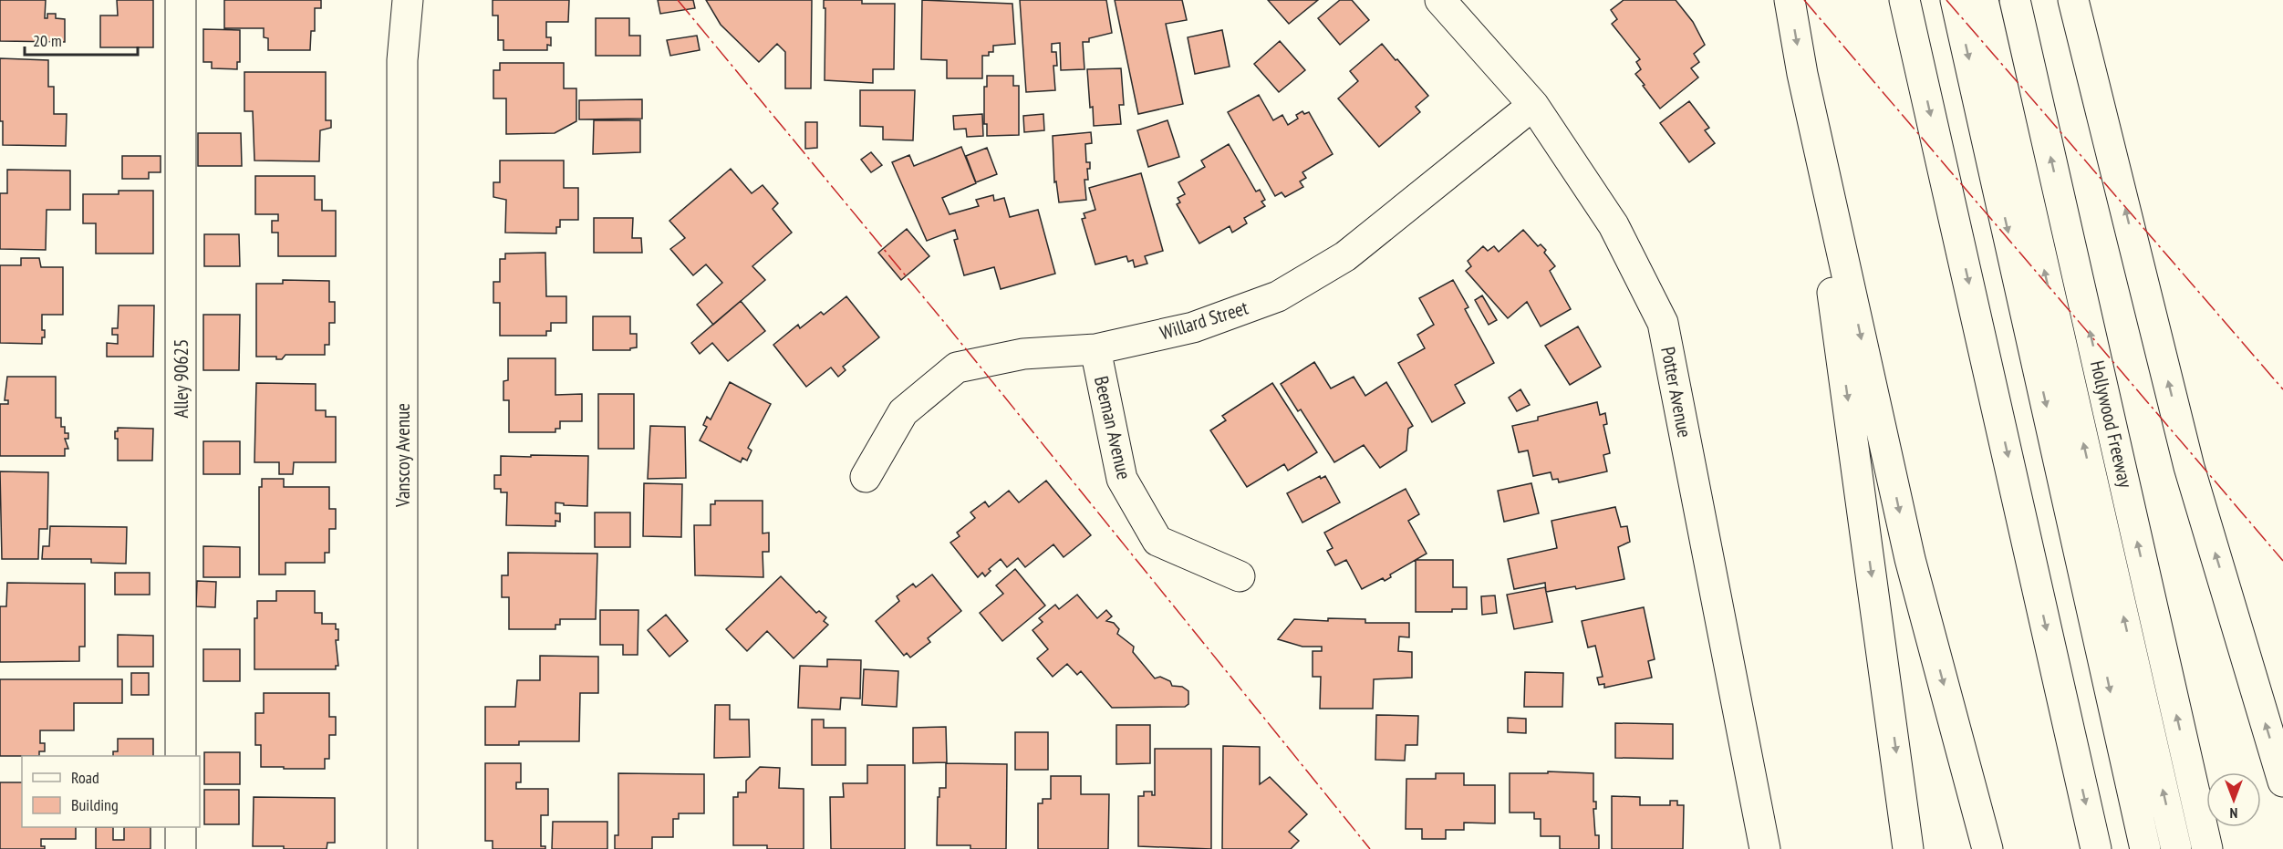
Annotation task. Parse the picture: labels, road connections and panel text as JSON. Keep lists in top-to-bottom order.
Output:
{
  "streets": {
    "main road": [
      "Willard Street",
      "Alley 90625",
      "Potter Avenue",
      "Hollywood Freeway",
      "Beeman Avenue",
      "Vanscoy Avenue"
    ]
  },
  "crossings": [
    ["Willard Street", "Potter Avenue"],
    ["Willard Street", "Beeman Avenue"]
  ],
  "legend": ["Road", "Building"],
  "scale_bar": "20 m",
  "north": "bottom"
}
